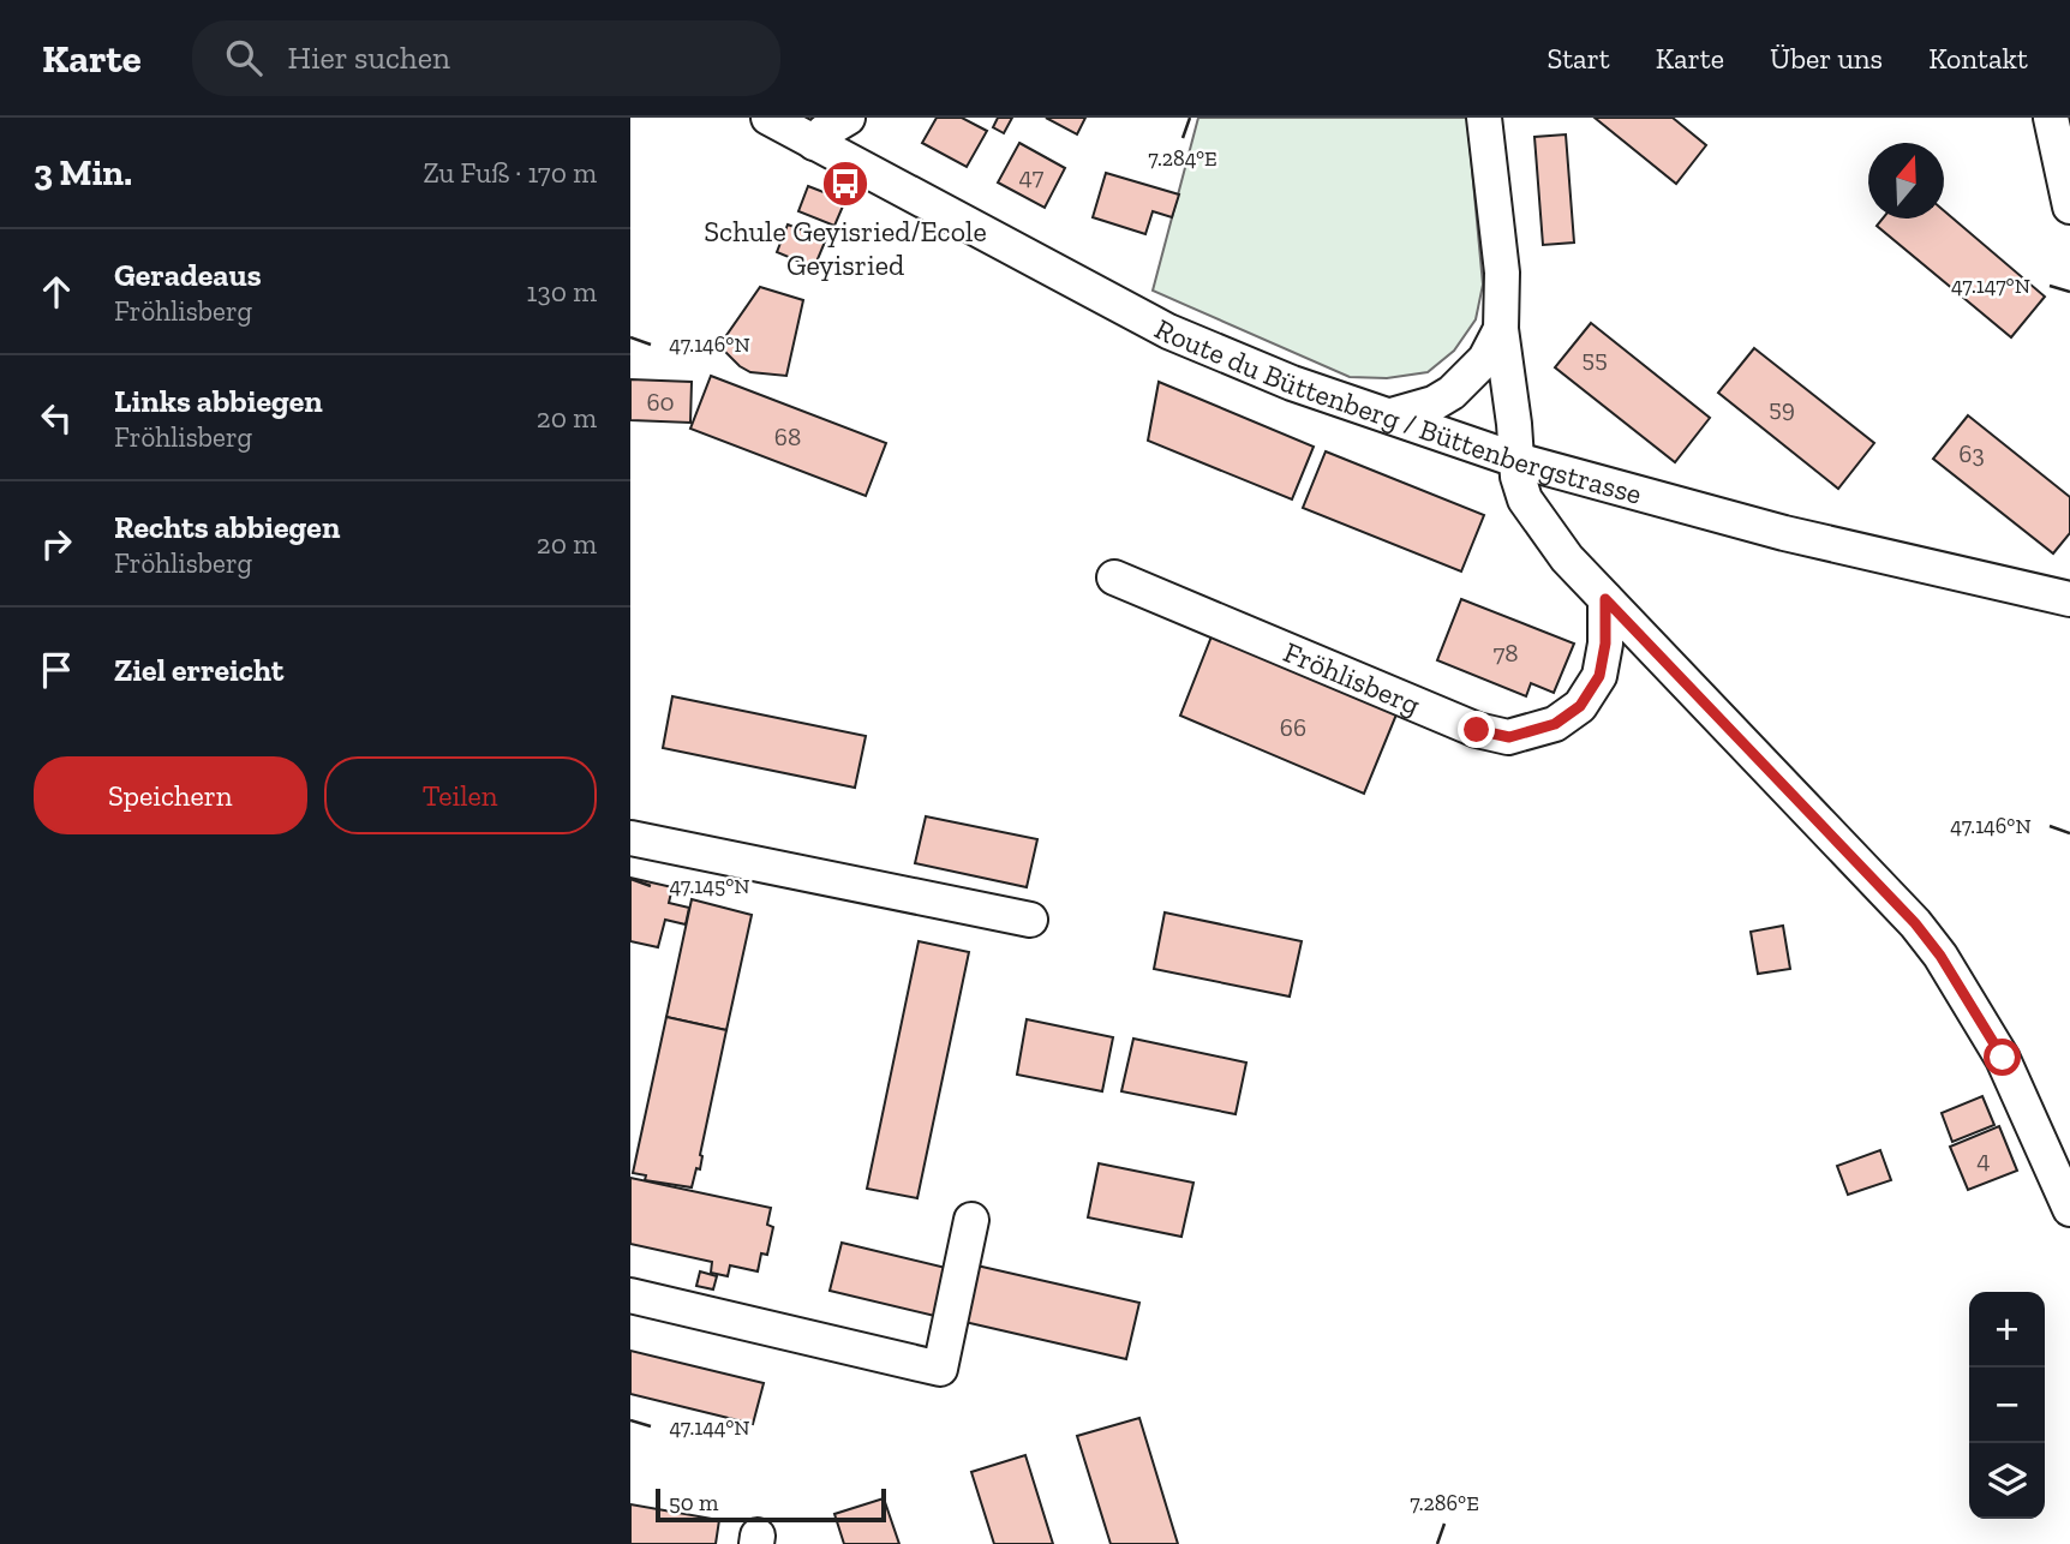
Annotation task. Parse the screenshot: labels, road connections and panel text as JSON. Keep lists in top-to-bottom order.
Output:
{
  "streets": {
    "street": ["Route du Büttenberg / Büttenbergstrasse", "Fröhlisberg"]
  },
  "places": {
    "bus stop": ["Schule Geyisried/Ecole Geyisried"]
  },
  "house_numbers": [
    "47",
    "55",
    "60",
    "59",
    "68",
    "63",
    "78",
    "66",
    "4"
  ],
  "scale_bar": "50 m",
  "north": "top",
  "page": {
    "header": "Karte",
    "search": "Hier suchen",
    "nav": [
      "Start",
      "Karte",
      "Über uns",
      "Kontakt"
    ],
    "heading": ["3 Min.", "Zu Fuß · 170 m"],
    "list": [
      ["Geradeaus", "Fröhlisberg", "130 m"],
      ["Links abbiegen", "Fröhlisberg", "20 m"],
      ["Rechts abbiegen", "Fröhlisberg", "20 m"],
      "Ziel erreicht"
    ],
    "buttons": ["Speichern", "Teilen"],
    "map_buttons": ["+", "−"],
    "scale": "50 m"
  },
  "coordinates": [
    "7.284°E",
    "47.147°N",
    "47.146°N",
    "47.145°N",
    "47.144°N",
    "7.286°E"
  ]
}
